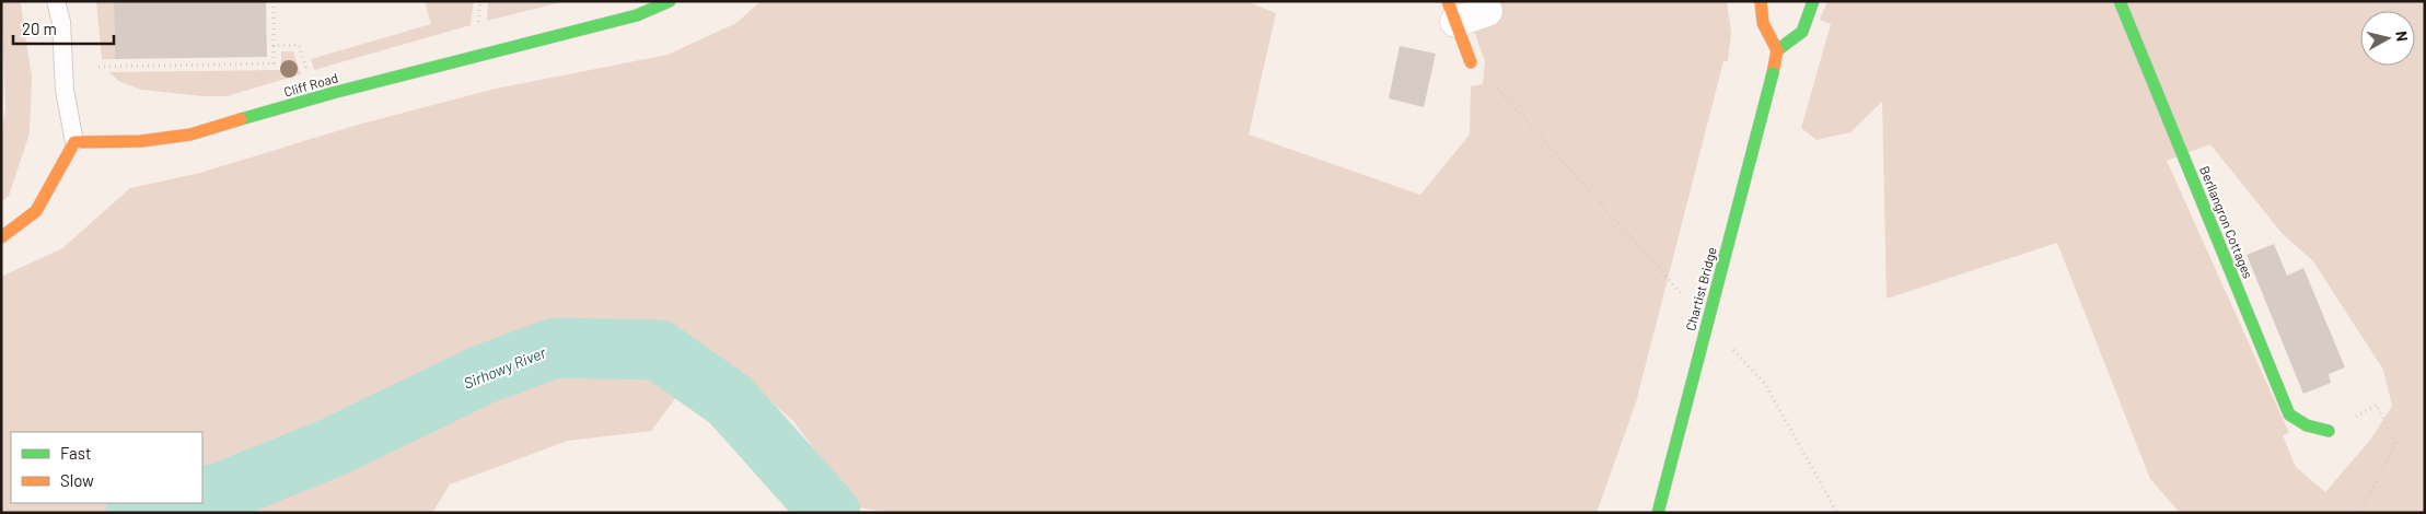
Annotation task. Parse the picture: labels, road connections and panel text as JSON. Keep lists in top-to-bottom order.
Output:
{
  "streets": {
    "street": ["Cliff Road", "Berllangron Cottages", "Chartist Bridge"]
  },
  "water": ["Sirhowy River"],
  "legend": ["Fast", "Slow"],
  "scale_bar": "20 m",
  "north": "right"
}
